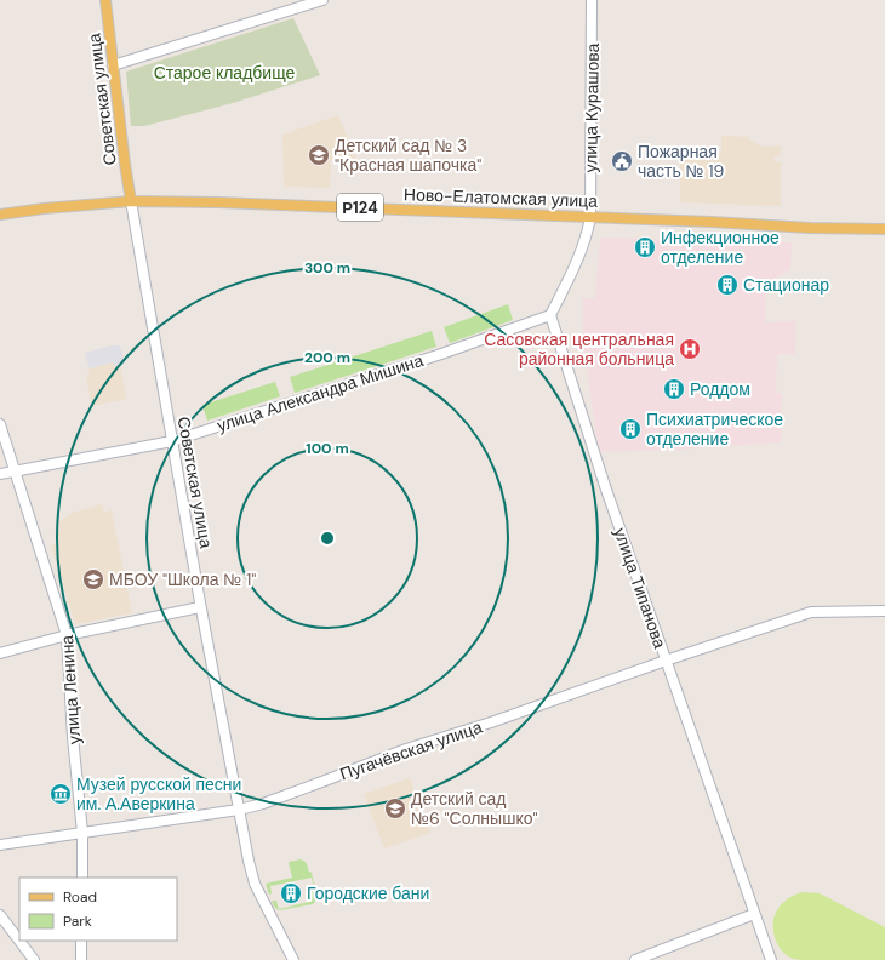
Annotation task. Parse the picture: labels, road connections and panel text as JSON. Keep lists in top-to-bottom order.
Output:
{
  "streets": {
    "main road": ["Советская улица", "Ново-Елатомская улица", "Р124"],
    "street": [
      "улица Курашова",
      "улица Александра Мишина",
      "улица Типанова",
      "улица Ленина",
      "Пугачёвская улица"
    ]
  },
  "crossings": [
    ["Советская улица", "Ново-Елатомская улица"],
    ["Советская улица", "улица Александра Мишина"],
    ["Советская улица", "Пугачёвская улица"],
    ["улица Курашова", "Ново-Елатомская улица"],
    ["улица Александра Мишина", "улица Типанова"],
    ["улица Александра Мишина", "улица Ленина"],
    ["улица Типанова", "Пугачёвская улица"],
    ["улица Ленина", "Пугачёвская улица"]
  ],
  "parks": ["Старое кладбище"],
  "places": {
    "school or university": ["Детский сад № 3 \"Красная шапочка\"", "МБОУ \"Школа № 1\"", "Детский сад №6 \"Солнышко\""],
    "public building": ["Пожарная часть № 19"],
    "building": [
      "Инфекционное отделение",
      "Стационар",
      "Роддом",
      "Психиатрическое отделение",
      "Городские бани"
    ],
    "hospital": ["Сасовская центральная районная больница"],
    "museum": ["Музей русской песни им. А.Аверкина"]
  },
  "legend": ["Road", "Park"],
  "rings": ["300 m", "200 m", "100 m"]
}
